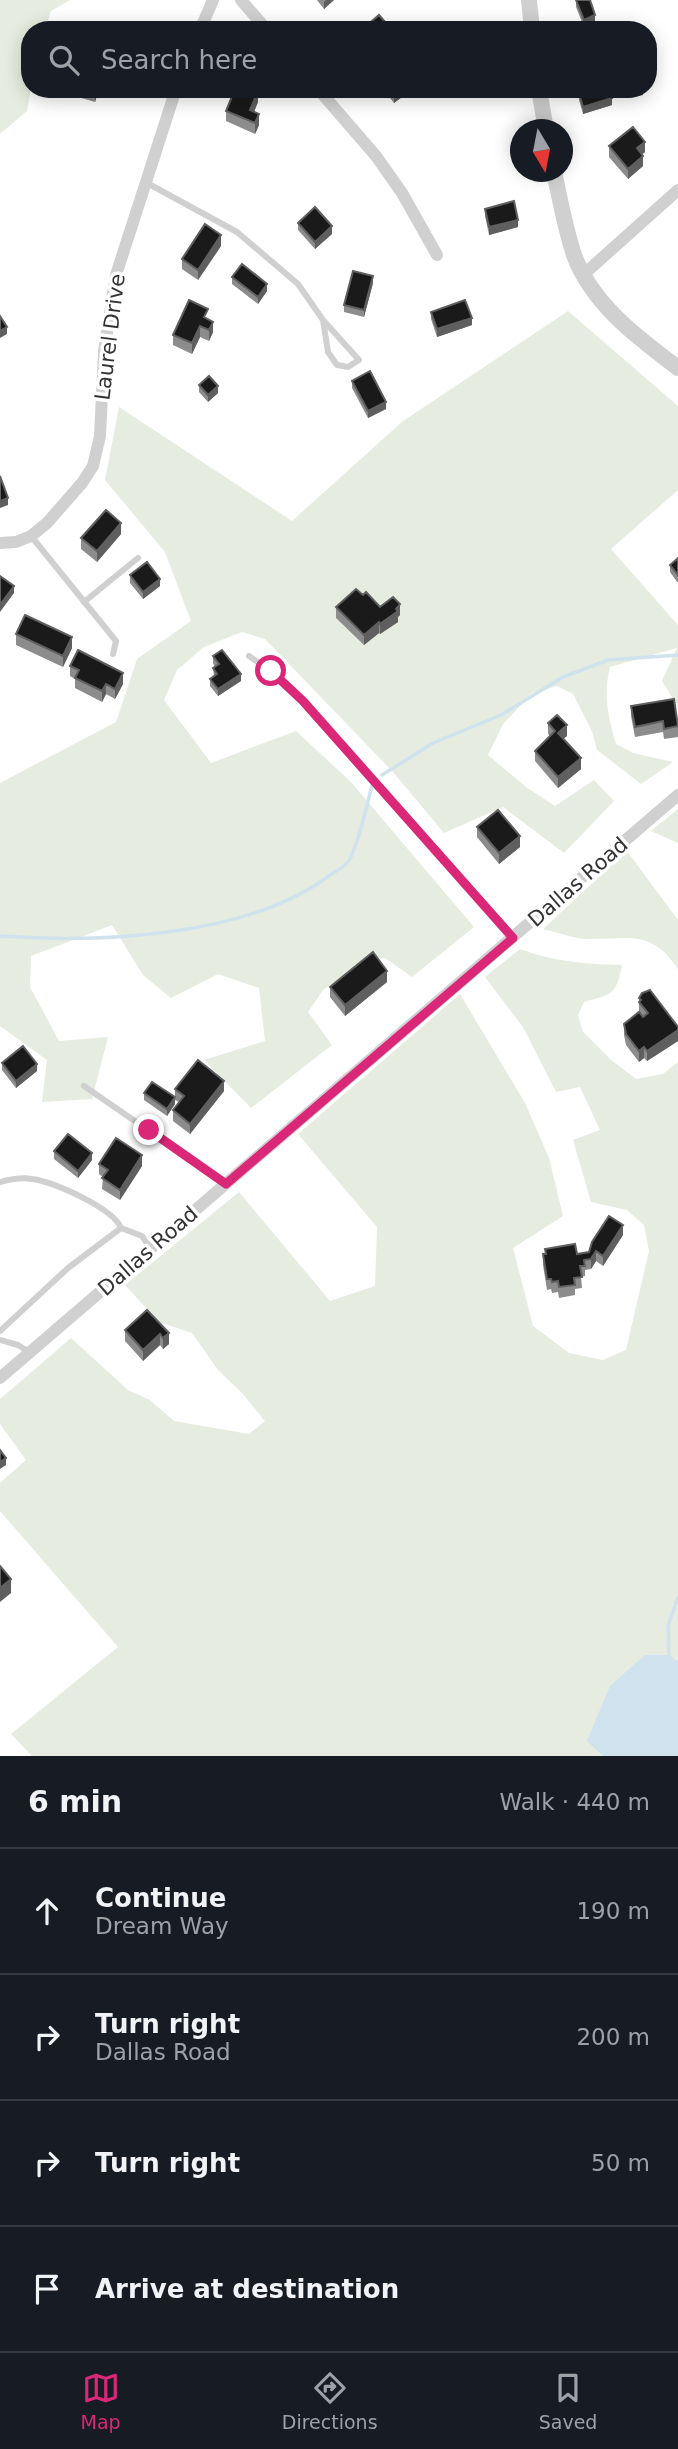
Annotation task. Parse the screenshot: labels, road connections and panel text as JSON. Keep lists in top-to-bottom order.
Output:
{
  "streets": {
    "street": ["Laurel Drive", "Dallas Road"]
  },
  "north": "bottom",
  "page": {
    "search": "Search here",
    "heading": ["6 min", "Walk · 440 m"],
    "list": [
      ["Continue", "Dream Way", "190 m"],
      ["Turn right", "Dallas Road", "200 m"],
      ["Turn right", "50 m"],
      "Arrive at destination"
    ],
    "nav": ["Map", "Directions", "Saved"]
  }
}
